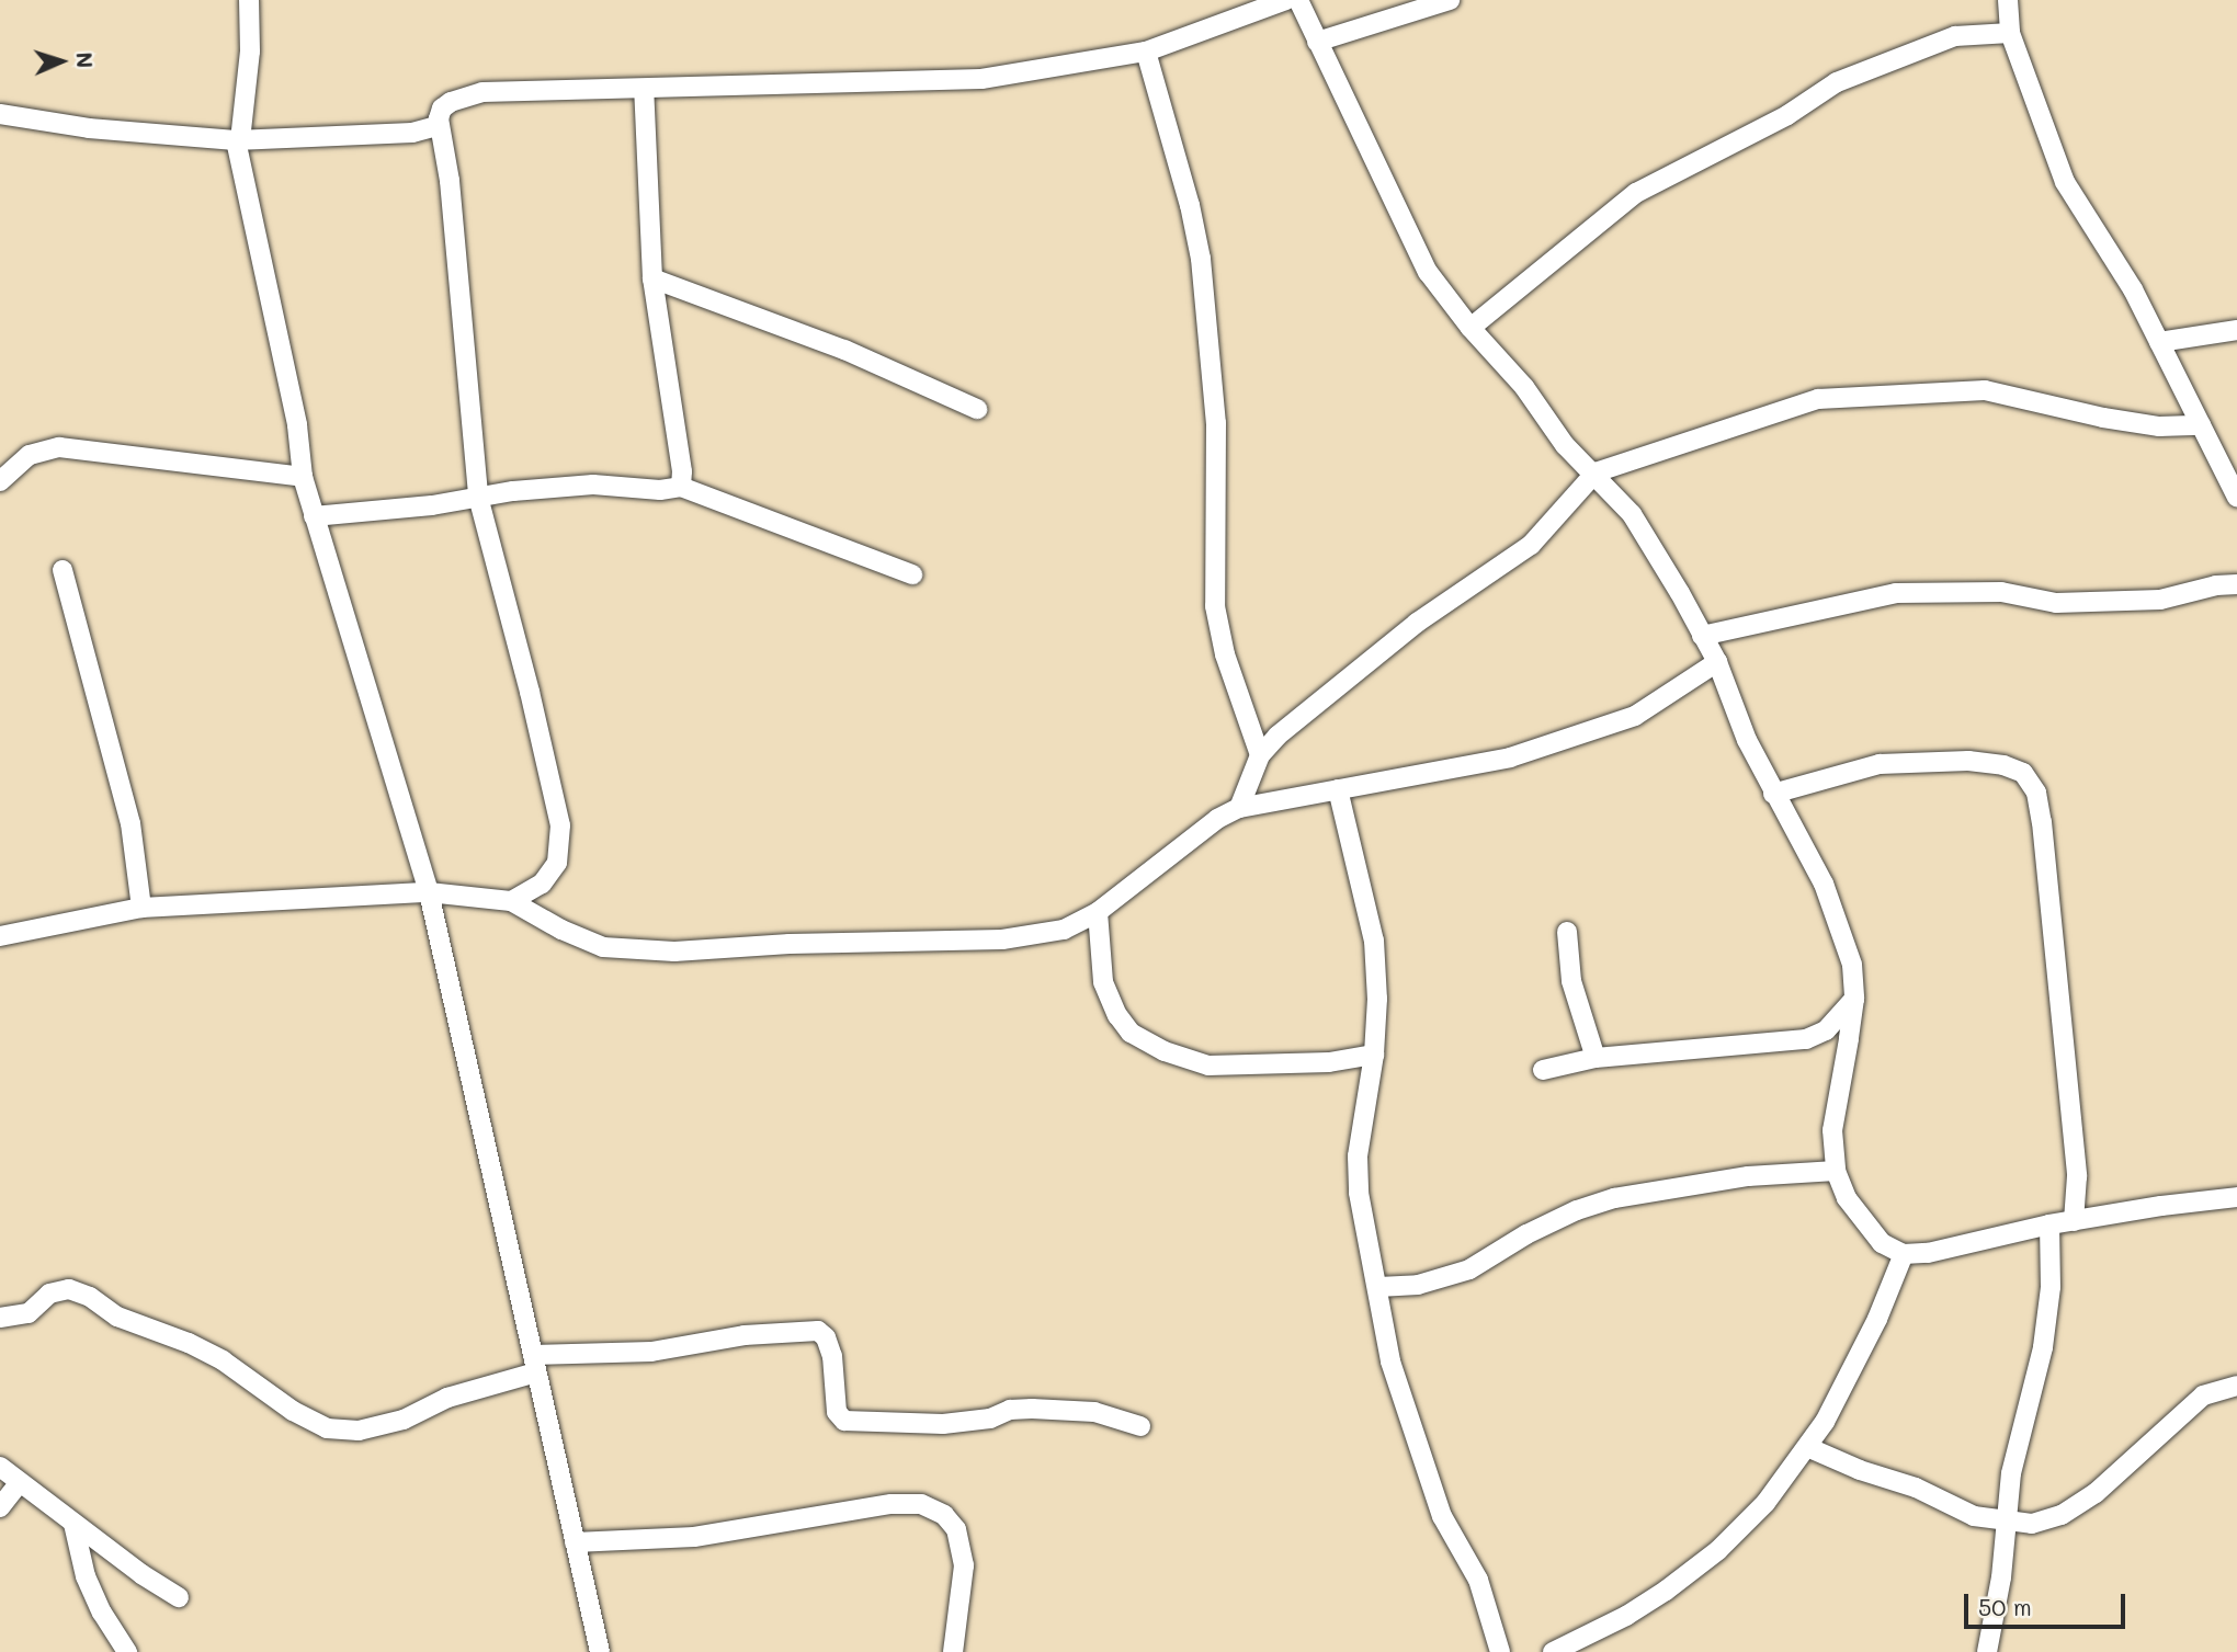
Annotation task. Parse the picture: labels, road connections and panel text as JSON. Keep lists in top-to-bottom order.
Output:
{
  "scale_bar": "50 m",
  "north": "right"
}
